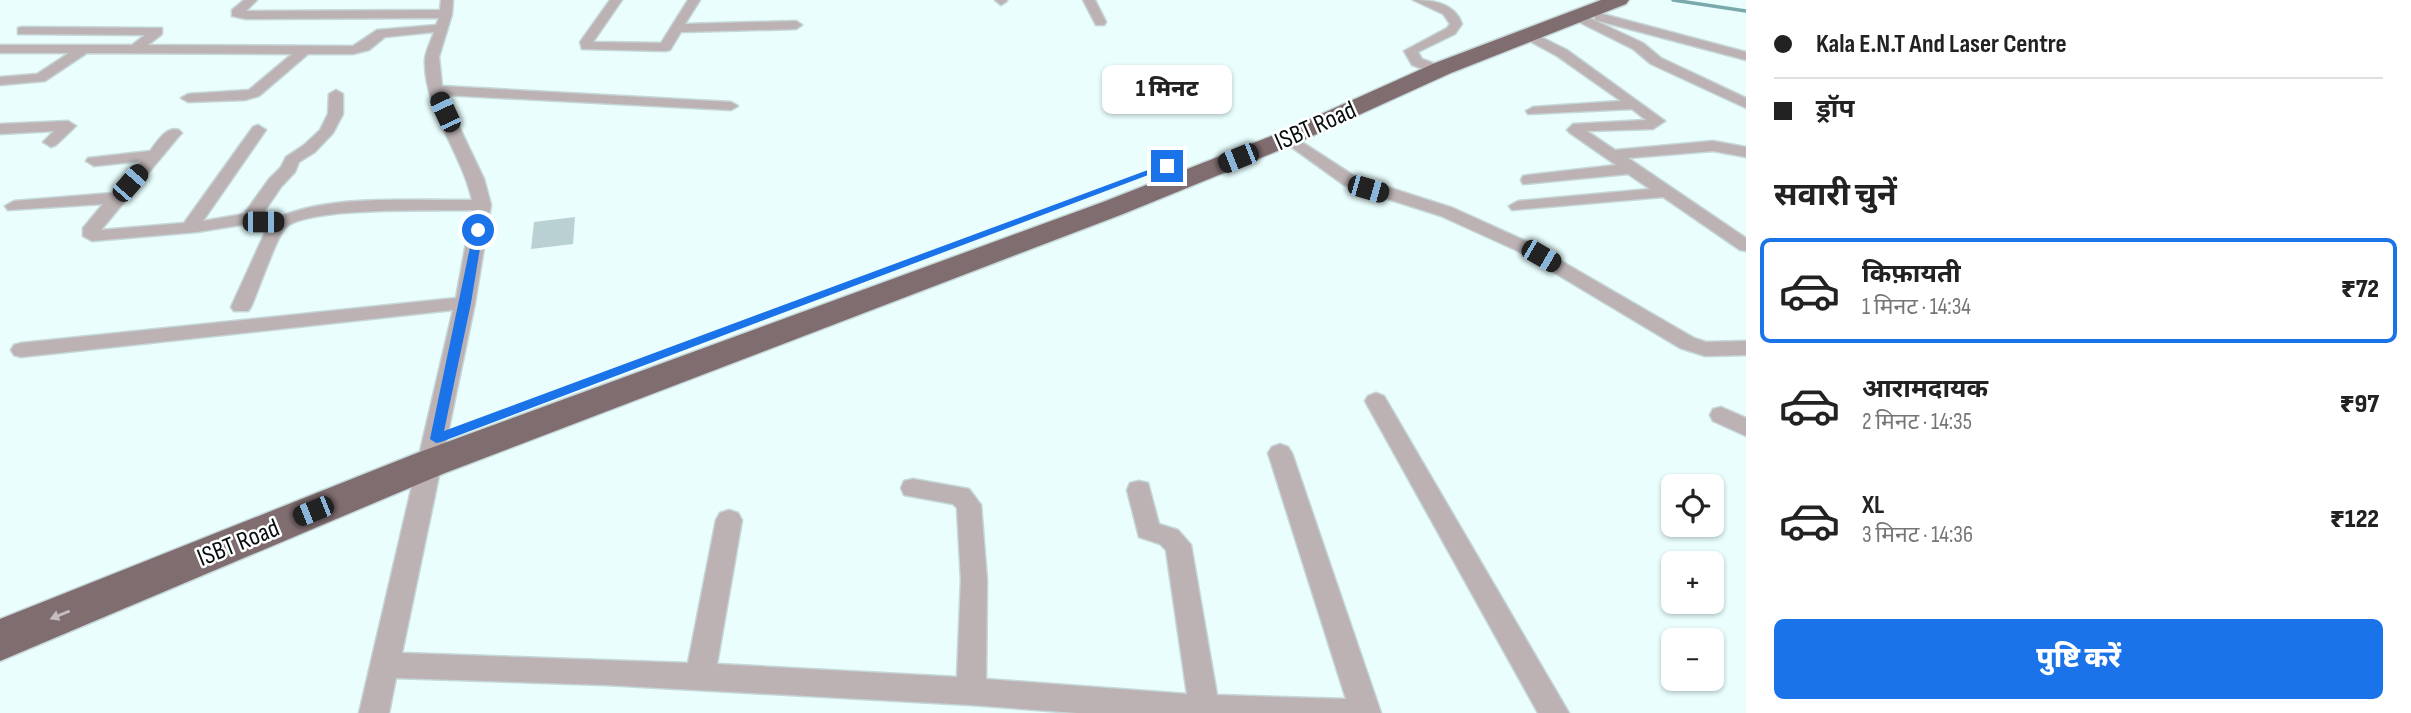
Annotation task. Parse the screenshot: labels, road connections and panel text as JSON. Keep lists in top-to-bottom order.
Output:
{
  "streets": {
    "highway": ["ISBT Road"]
  },
  "page": {
    "banner": ["Kala E.N.T And Laser Centre", "ड्रॉप"],
    "bubble": "1 मिनट",
    "heading": "सवारी चुनें",
    "list": [
      {
        "name": "किफ़ायती",
        "note": "1 मिनट · 14:34",
        "value": "₹72"
      },
      {
        "name": "आरामदायक",
        "note": "2 मिनट · 14:35",
        "value": "₹97"
      },
      {
        "name": "XL",
        "note": "3 मिनट · 14:36",
        "value": "₹122"
      }
    ],
    "map_buttons": ["+", "−"],
    "buttons": "पुष्टि करें"
  }
}
